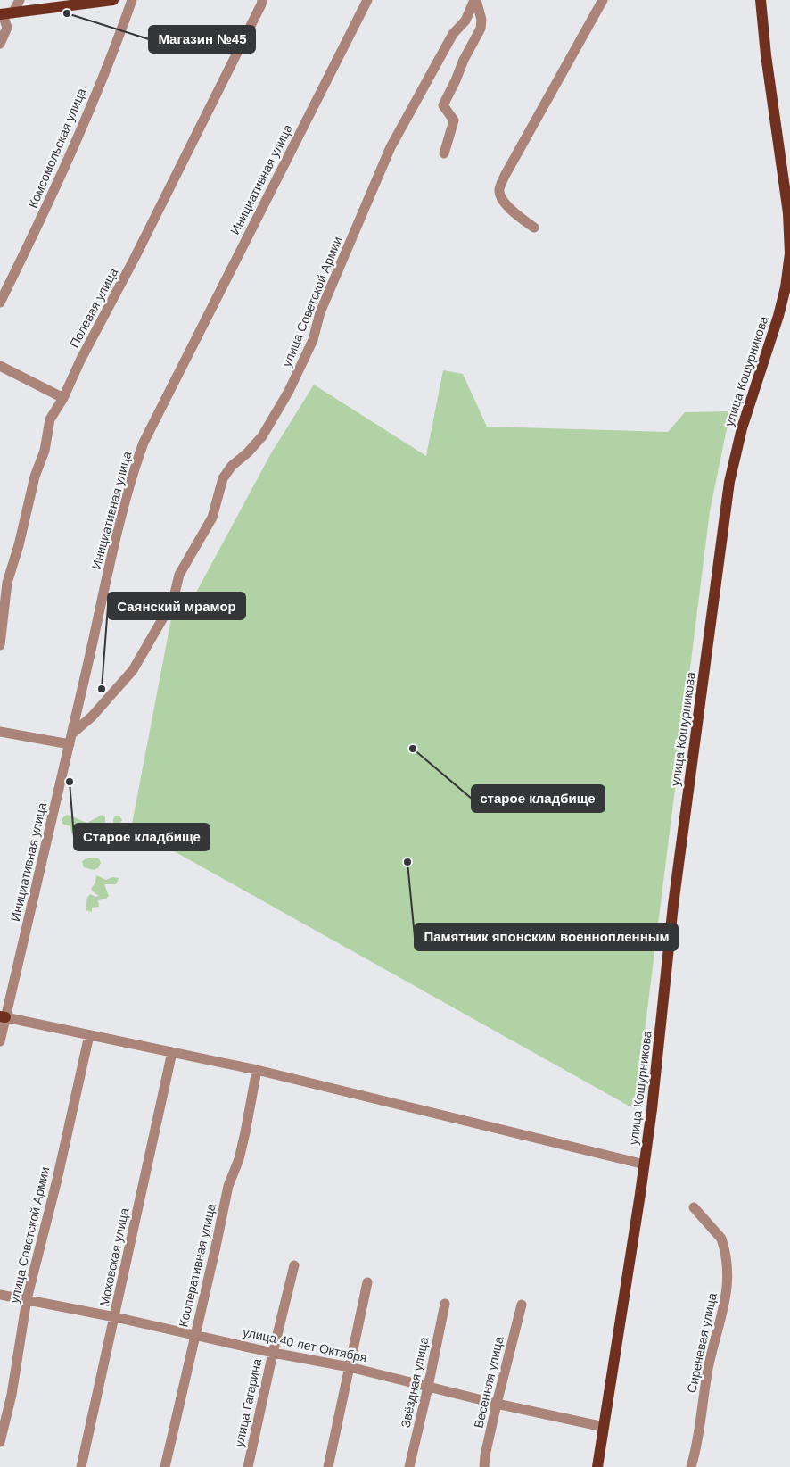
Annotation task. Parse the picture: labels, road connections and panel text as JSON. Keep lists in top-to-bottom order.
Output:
{
  "streets": {
    "main road": ["улица Кошурникова"],
    "street": [
      "Комсомольская улица",
      "Инициативная улица",
      "улица Советской Армии",
      "Полевая улица",
      "Моховская улица",
      "Кооперативная улица",
      "Сиреневая улица",
      "улица 40 лет Октября",
      "Звёздная улица",
      "Весенняя улица",
      "улица Гагарина"
    ]
  },
  "crossings": [
    ["Инициативная улица", "улица Советской Армии"],
    ["улица Советской Армии", "улица 40 лет Октября"],
    ["улица Кошурникова", "улица 40 лет Октября"],
    ["Моховская улица", "улица 40 лет Октября"],
    ["Кооперативная улица", "улица 40 лет Октября"],
    ["улица 40 лет Октября", "Звёздная улица"],
    ["улица 40 лет Октября", "Весенняя улица"],
    ["улица 40 лет Октября", "улица Гагарина"]
  ],
  "places": [
    "Магазин №45",
    "Саянский мрамор",
    "старое кладбище",
    "Старое кладбище",
    "Памятник японским военнопленным"
  ]
}
